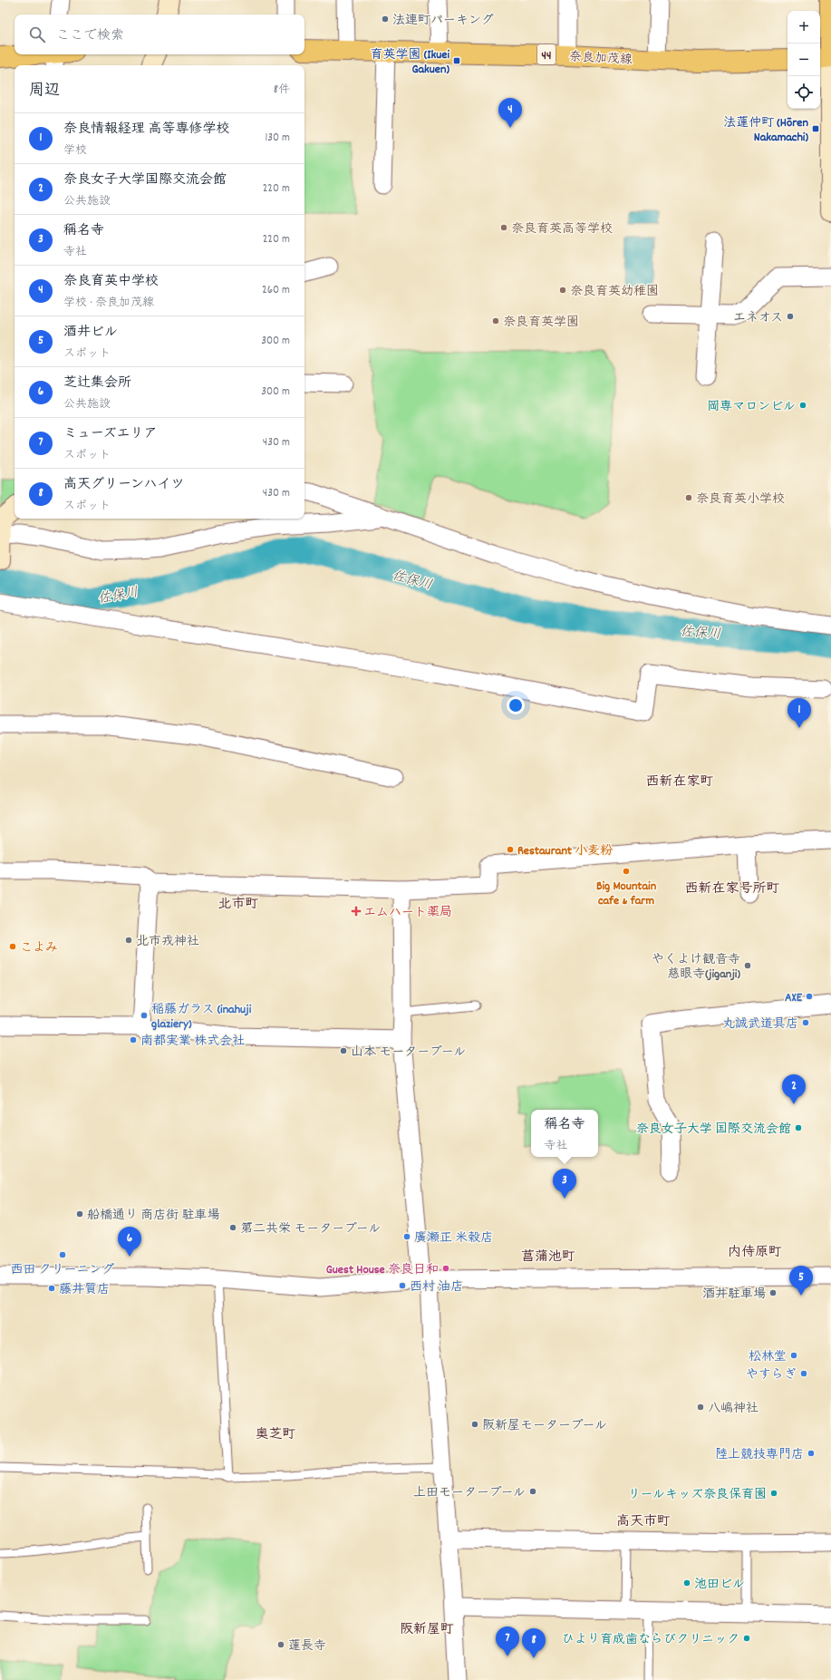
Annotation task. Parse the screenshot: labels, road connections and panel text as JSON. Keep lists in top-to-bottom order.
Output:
{
  "streets": {
    "main road": ["44", "奈良加茂線"]
  },
  "districts": [
    "西新在家町",
    "西新在家号所町",
    "北市町",
    "内侍原町",
    "菖蒲池町",
    "奥芝町",
    "高天市町",
    "阪新屋町"
  ],
  "water": ["佐保川"],
  "places": {
    "other": [
      "法連町パーキング",
      "奈良育英高等学校",
      "奈良育英幼稚園",
      "エネオス",
      "奈良育英学園",
      "岡専マロンビル",
      "奈良育英小学校",
      "Restaurant 小麦粉",
      "Big Mountain cafe & farm",
      "北市戎神社",
      "こよみ",
      "やくよけ観音寺 慈眼寺(jiganji)",
      "AXE",
      "稲藤ガラス (inahuji glaziery)",
      "丸誠武道具店",
      "南都実業 株式会社",
      "山本 モータープール",
      "奈良女子大学 国際交流会館",
      "船橋通り 商店街 駐車場",
      "第二共栄 モータープール",
      "廣瀬正 米穀店",
      "西田 クリーニング",
      "Guest House 奈良日和",
      "西村 油店",
      "藤井質店",
      "酒井駐車場",
      "松林堂",
      "やすらぎ",
      "八嶋神社",
      "阪新屋モータープール",
      "陸上競技専門店",
      "上田モータープール",
      "リールキッズ奈良保育園",
      "池田ビル",
      "ひより育成歯ならびクリニック",
      "蓮長寺"
    ],
    "transit": ["育英学園 (Ikuei Gakuen)", "法蓮仲町 (Hōren Nakamachi)"],
    "health": ["エムハート薬局"]
  },
  "page": {
    "map_buttons": ["+", "−"],
    "search": "ここで検索",
    "heading": ["周辺", "8件"],
    "pins": [
      "4",
      "1",
      "2",
      "3",
      "6",
      "5",
      "7",
      "8"
    ],
    "list": [
      {
        "mark": "1",
        "name": "奈良情報経理 高等専修学校",
        "note": "学校",
        "value": "130 m"
      },
      {
        "mark": "2",
        "name": "奈良女子大学国際交流会館",
        "note": "公共施設",
        "value": "220 m"
      },
      {
        "mark": "3",
        "name": "稱名寺",
        "note": "寺社",
        "value": "220 m"
      },
      {
        "mark": "4",
        "name": "奈良育英中学校",
        "note": "学校 · 奈良加茂線",
        "value": "260 m"
      },
      {
        "mark": "5",
        "name": "酒井ビル",
        "note": "スポット",
        "value": "300 m"
      },
      {
        "mark": "6",
        "name": "芝辻集会所",
        "note": "公共施設",
        "value": "300 m"
      },
      {
        "mark": "7",
        "name": "ミューズエリア",
        "note": "スポット",
        "value": "430 m"
      },
      {
        "mark": "8",
        "name": "高天グリーンハイツ",
        "note": "スポット",
        "value": "430 m"
      }
    ],
    "popup": ["稱名寺", "寺社"]
  }
}
